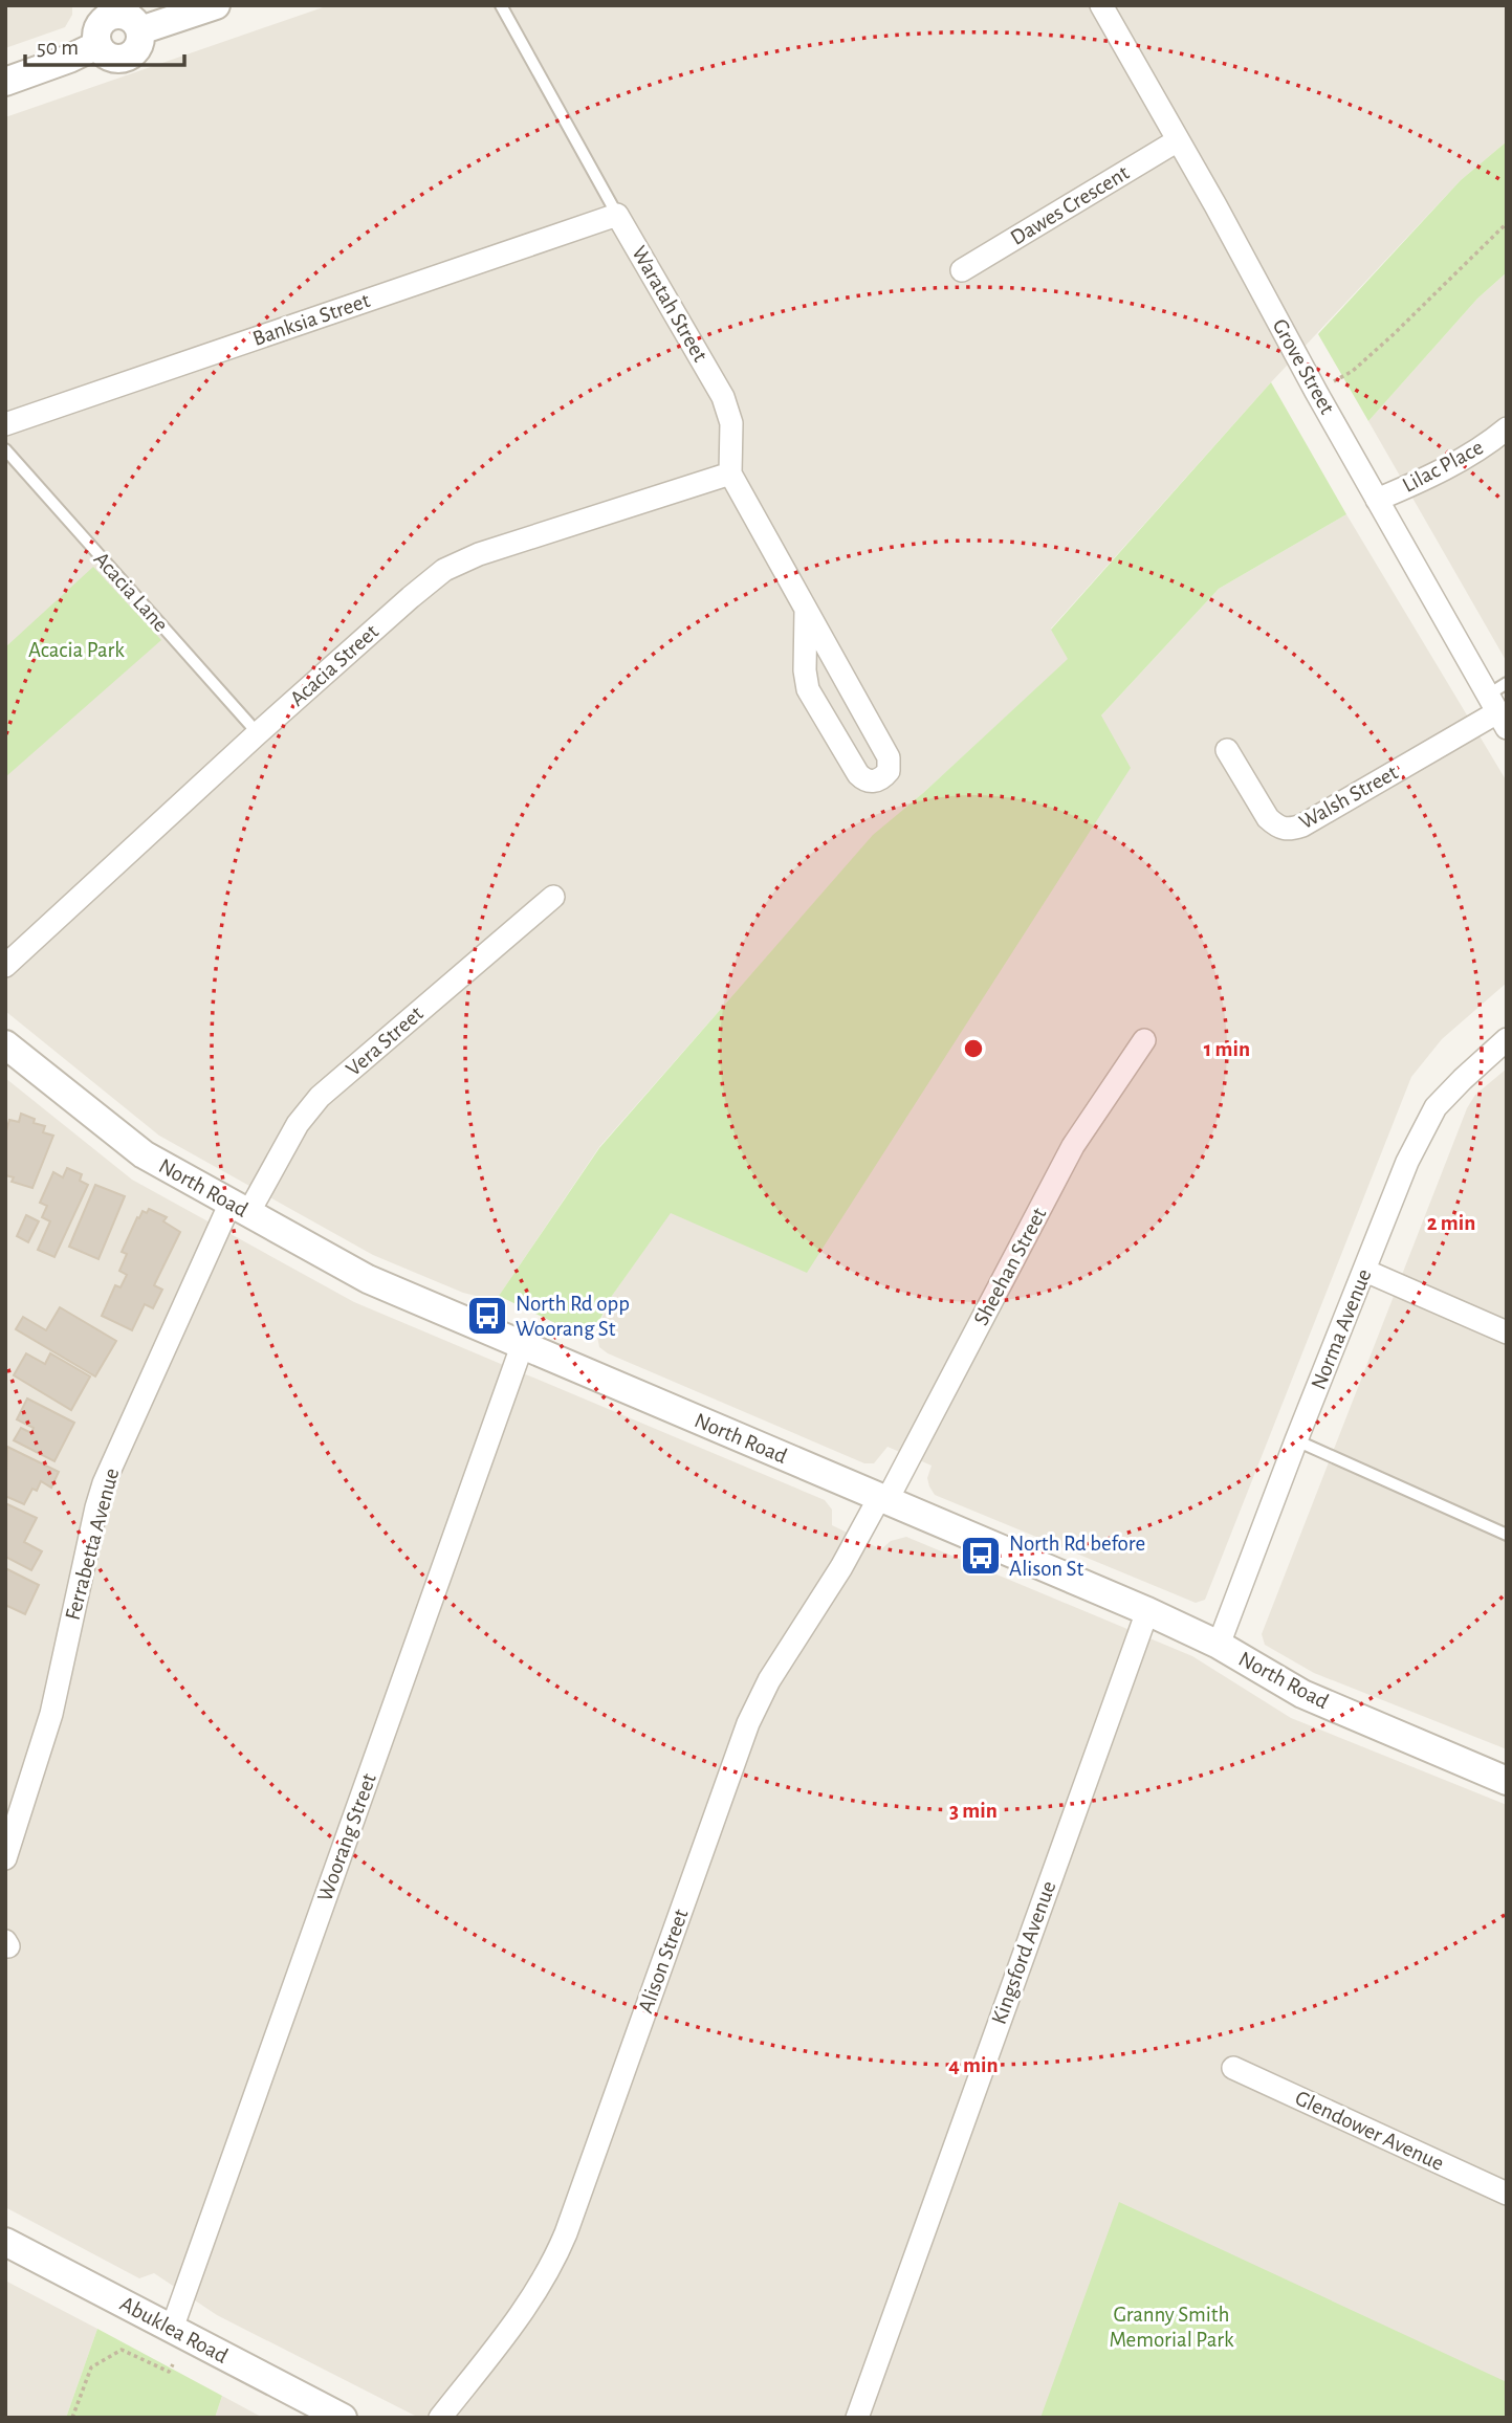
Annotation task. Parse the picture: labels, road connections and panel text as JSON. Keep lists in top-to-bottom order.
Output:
{
  "streets": {
    "street": [
      "Dawes Crescent",
      "Waratah Street",
      "Banksia Street",
      "Grove Street",
      "Lilac Place",
      "Acacia Street",
      "Walsh Street",
      "Vera Street",
      "North Road",
      "Sheehan Street",
      "Norma Avenue",
      "Ferrabetta Avenue",
      "Woorang Street",
      "Kingsford Avenue",
      "Alison Street",
      "Glendower Avenue",
      "Abuklea Road"
    ],
    "lane": ["Acacia Lane"]
  },
  "crossings": [
    ["Dawes Crescent", "Grove Street"],
    ["Waratah Street", "Banksia Street"],
    ["Waratah Street", "Acacia Street"],
    ["Grove Street", "Lilac Place"],
    ["Grove Street", "Walsh Street"],
    ["Acacia Lane", "Acacia Street"],
    ["Vera Street", "North Road"],
    ["Vera Street", "Ferrabetta Avenue"],
    ["North Road", "Sheehan Street"],
    ["North Road", "Norma Avenue"],
    ["North Road", "Ferrabetta Avenue"],
    ["North Road", "Woorang Street"],
    ["North Road", "Kingsford Avenue"],
    ["North Road", "Alison Street"],
    ["Sheehan Street", "Alison Street"],
    ["Woorang Street", "Abuklea Road"]
  ],
  "parks": ["Acacia Park", "Granny Smith Memorial Park"],
  "places": {
    "bus stop": ["North Rd opp Woorang St", "North Rd before Alison St"]
  },
  "scale_bar": "50 m",
  "rings": [
    "1 min",
    "2 min",
    "3 min",
    "4 min"
  ]
}
